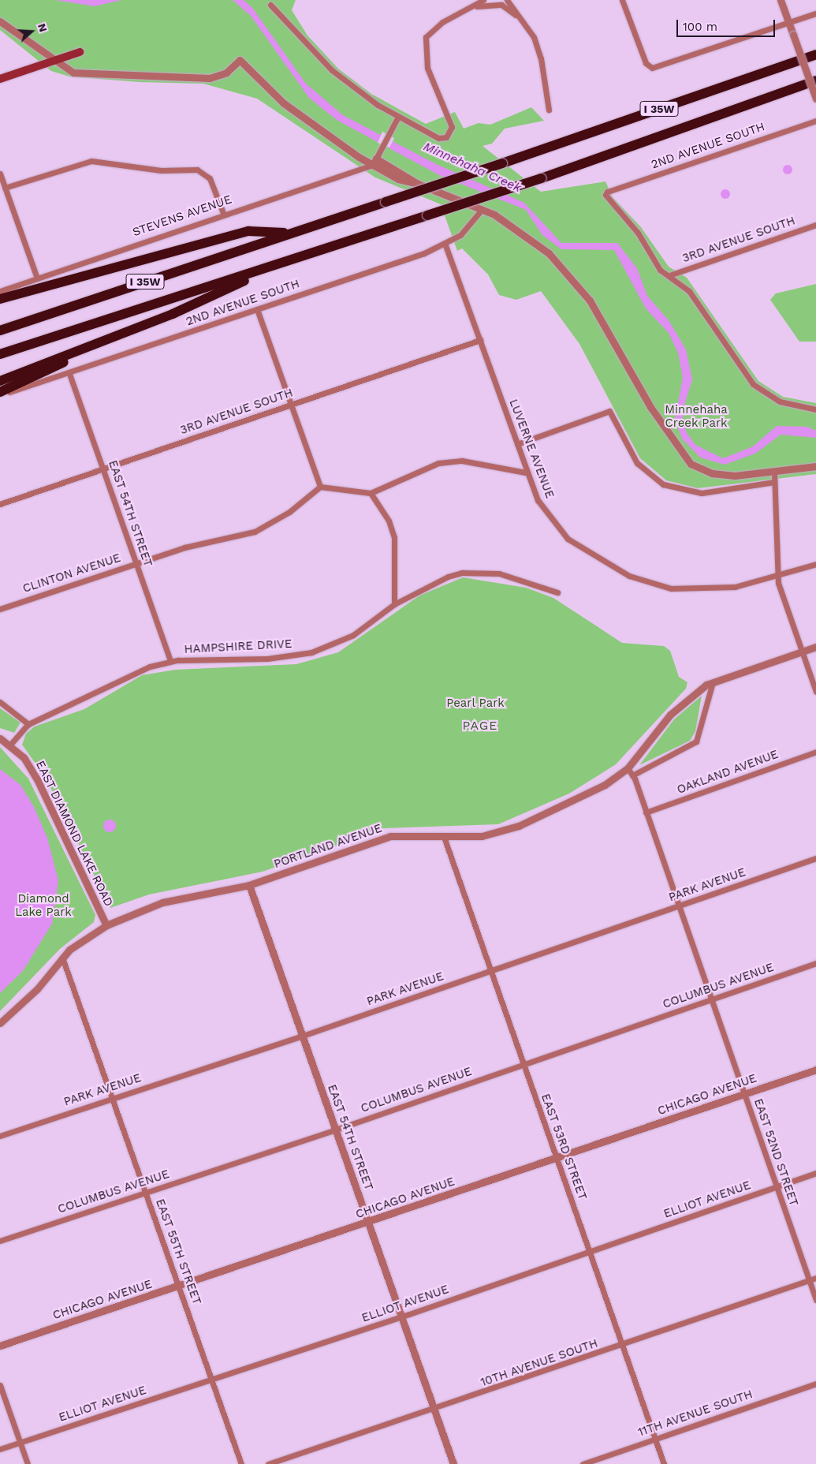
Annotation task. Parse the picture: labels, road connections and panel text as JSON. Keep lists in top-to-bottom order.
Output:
{
  "streets": {
    "highway": ["I 35W"],
    "street": [
      "2ND AVENUE SOUTH",
      "STEVENS AVENUE",
      "3RD AVENUE SOUTH",
      "LUVERNE AVENUE",
      "EAST 54TH STREET",
      "CLINTON AVENUE",
      "HAMPSHIRE DRIVE",
      "OAKLAND AVENUE",
      "EAST DIAMOND LAKE ROAD",
      "PORTLAND AVENUE",
      "PARK AVENUE",
      "COLUMBUS AVENUE",
      "CHICAGO AVENUE",
      "EAST 53RD STREET",
      "EAST 52ND STREET",
      "ELLIOT AVENUE",
      "EAST 55TH STREET",
      "10TH AVENUE SOUTH",
      "11TH AVENUE SOUTH"
    ]
  },
  "crossings": [
    ["2ND AVENUE SOUTH", "3RD AVENUE SOUTH"],
    ["2ND AVENUE SOUTH", "LUVERNE AVENUE"],
    ["2ND AVENUE SOUTH", "EAST 54TH STREET"],
    ["3RD AVENUE SOUTH", "LUVERNE AVENUE"],
    ["3RD AVENUE SOUTH", "EAST 54TH STREET"],
    ["EAST 54TH STREET", "CLINTON AVENUE"],
    ["EAST 54TH STREET", "HAMPSHIRE DRIVE"],
    ["EAST 54TH STREET", "PORTLAND AVENUE"],
    ["EAST 54TH STREET", "PARK AVENUE"],
    ["EAST 54TH STREET", "COLUMBUS AVENUE"],
    ["EAST 54TH STREET", "CHICAGO AVENUE"],
    ["EAST 54TH STREET", "ELLIOT AVENUE"],
    ["EAST 54TH STREET", "10TH AVENUE SOUTH"],
    ["HAMPSHIRE DRIVE", "EAST DIAMOND LAKE ROAD"],
    ["OAKLAND AVENUE", "EAST 52ND STREET"],
    ["EAST DIAMOND LAKE ROAD", "PORTLAND AVENUE"],
    ["PORTLAND AVENUE", "EAST 53RD STREET"],
    ["PORTLAND AVENUE", "EAST 52ND STREET"],
    ["PORTLAND AVENUE", "EAST 55TH STREET"],
    ["PARK AVENUE", "EAST 53RD STREET"],
    ["PARK AVENUE", "EAST 52ND STREET"],
    ["PARK AVENUE", "EAST 55TH STREET"],
    ["COLUMBUS AVENUE", "EAST 53RD STREET"],
    ["COLUMBUS AVENUE", "EAST 52ND STREET"],
    ["COLUMBUS AVENUE", "EAST 55TH STREET"],
    ["CHICAGO AVENUE", "EAST 53RD STREET"],
    ["CHICAGO AVENUE", "EAST 52ND STREET"],
    ["CHICAGO AVENUE", "EAST 55TH STREET"],
    ["EAST 53RD STREET", "ELLIOT AVENUE"],
    ["EAST 53RD STREET", "10TH AVENUE SOUTH"],
    ["EAST 53RD STREET", "11TH AVENUE SOUTH"],
    ["EAST 52ND STREET", "ELLIOT AVENUE"],
    ["EAST 52ND STREET", "10TH AVENUE SOUTH"],
    ["ELLIOT AVENUE", "EAST 55TH STREET"]
  ],
  "districts": ["PAGE"],
  "water": ["Minnehaha Creek"],
  "parks": ["Minnehaha Creek Park", "Pearl Park", "Diamond Lake Park"],
  "scale_bar": "100 m",
  "north": "right"
}
